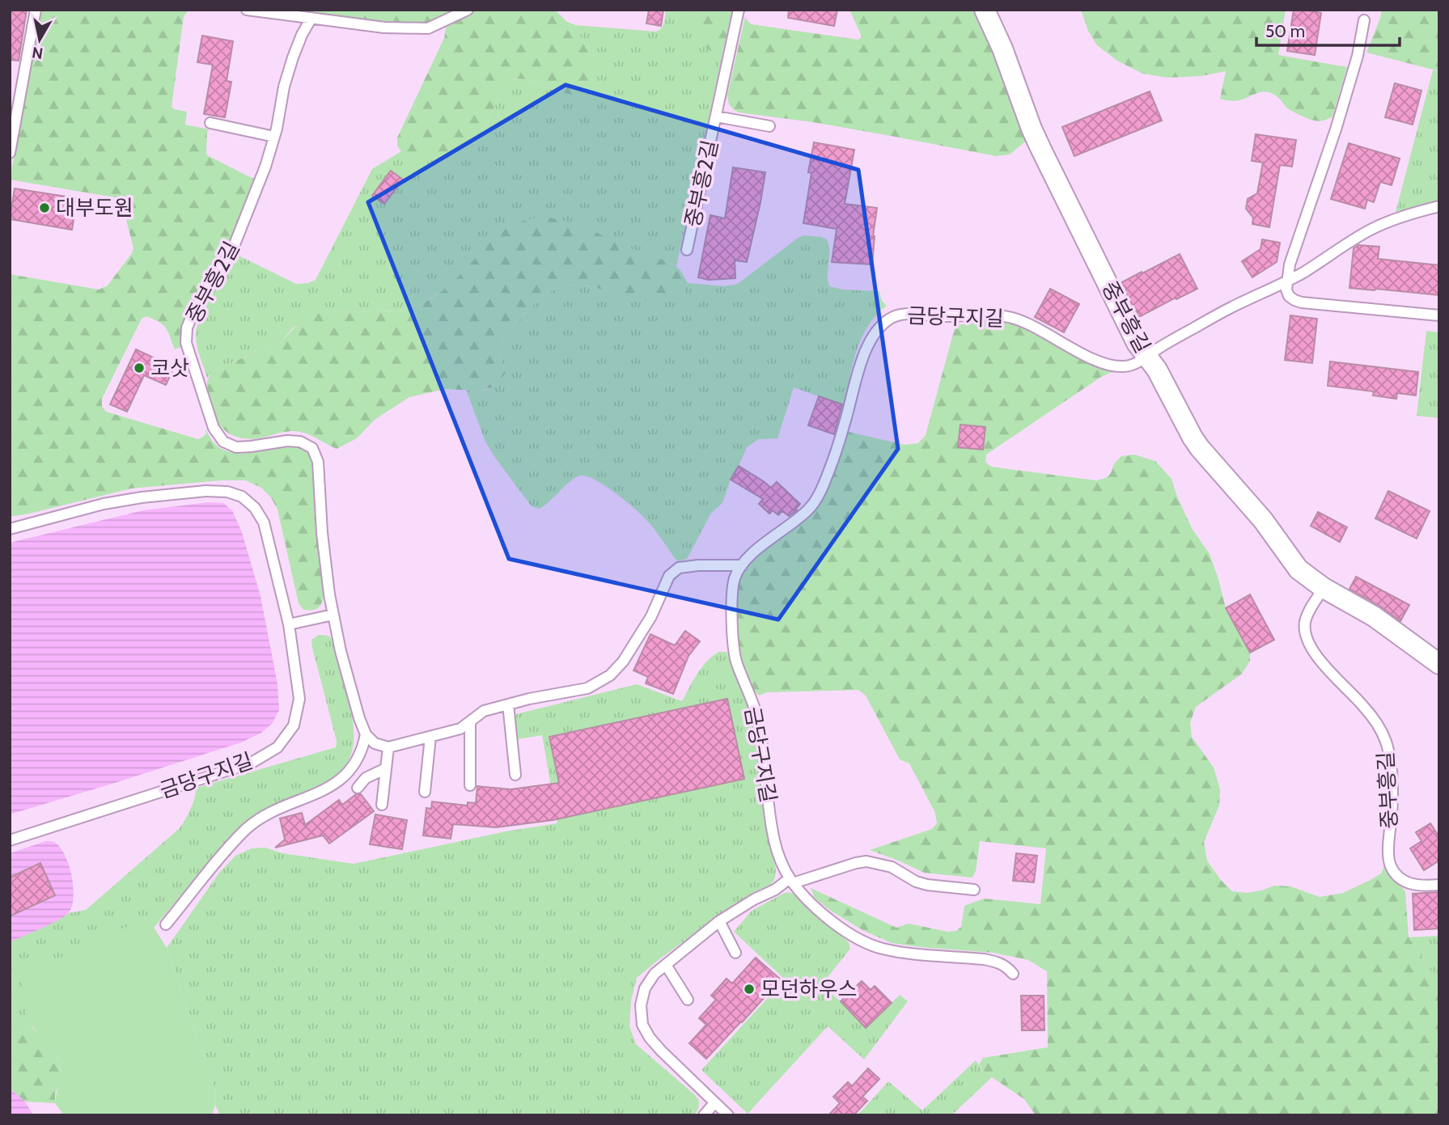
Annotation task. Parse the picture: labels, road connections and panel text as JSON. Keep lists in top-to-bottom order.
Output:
{
  "streets": {
    "street": ["중부흥길"],
    "lane": ["중부흥2길", "금당구지길"]
  },
  "crossings": [
    ["금당구지길", "중부흥길"]
  ],
  "places": ["대부도원", "코삿", "모던하우스"],
  "scale_bar": "50 m",
  "north": "bottom"
}
